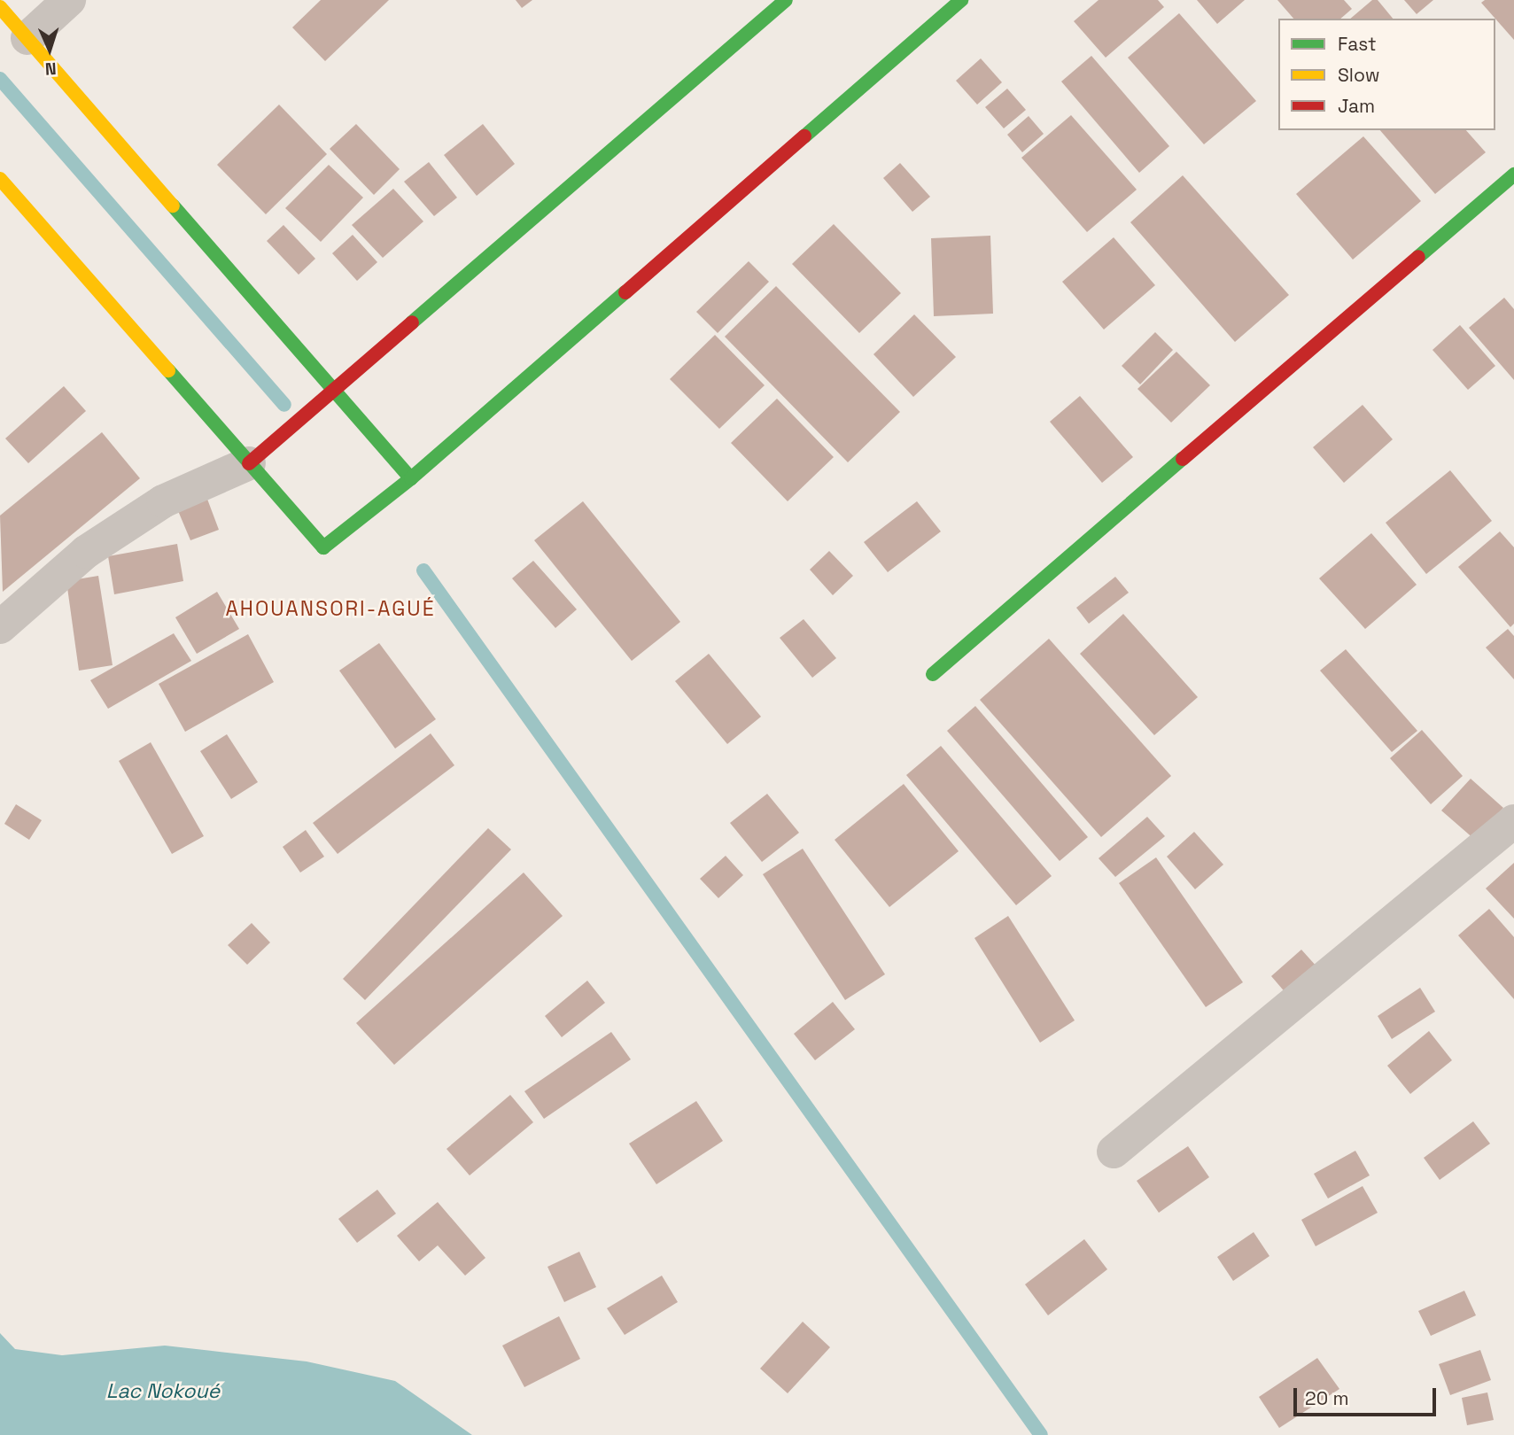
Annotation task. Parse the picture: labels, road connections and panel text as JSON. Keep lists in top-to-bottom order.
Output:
{
  "districts": ["AHOUANSORI-AGUÉ"],
  "water": ["Lac Nokoué"],
  "legend": ["Fast", "Slow", "Jam"],
  "scale_bar": "20 m",
  "north": "bottom"
}
